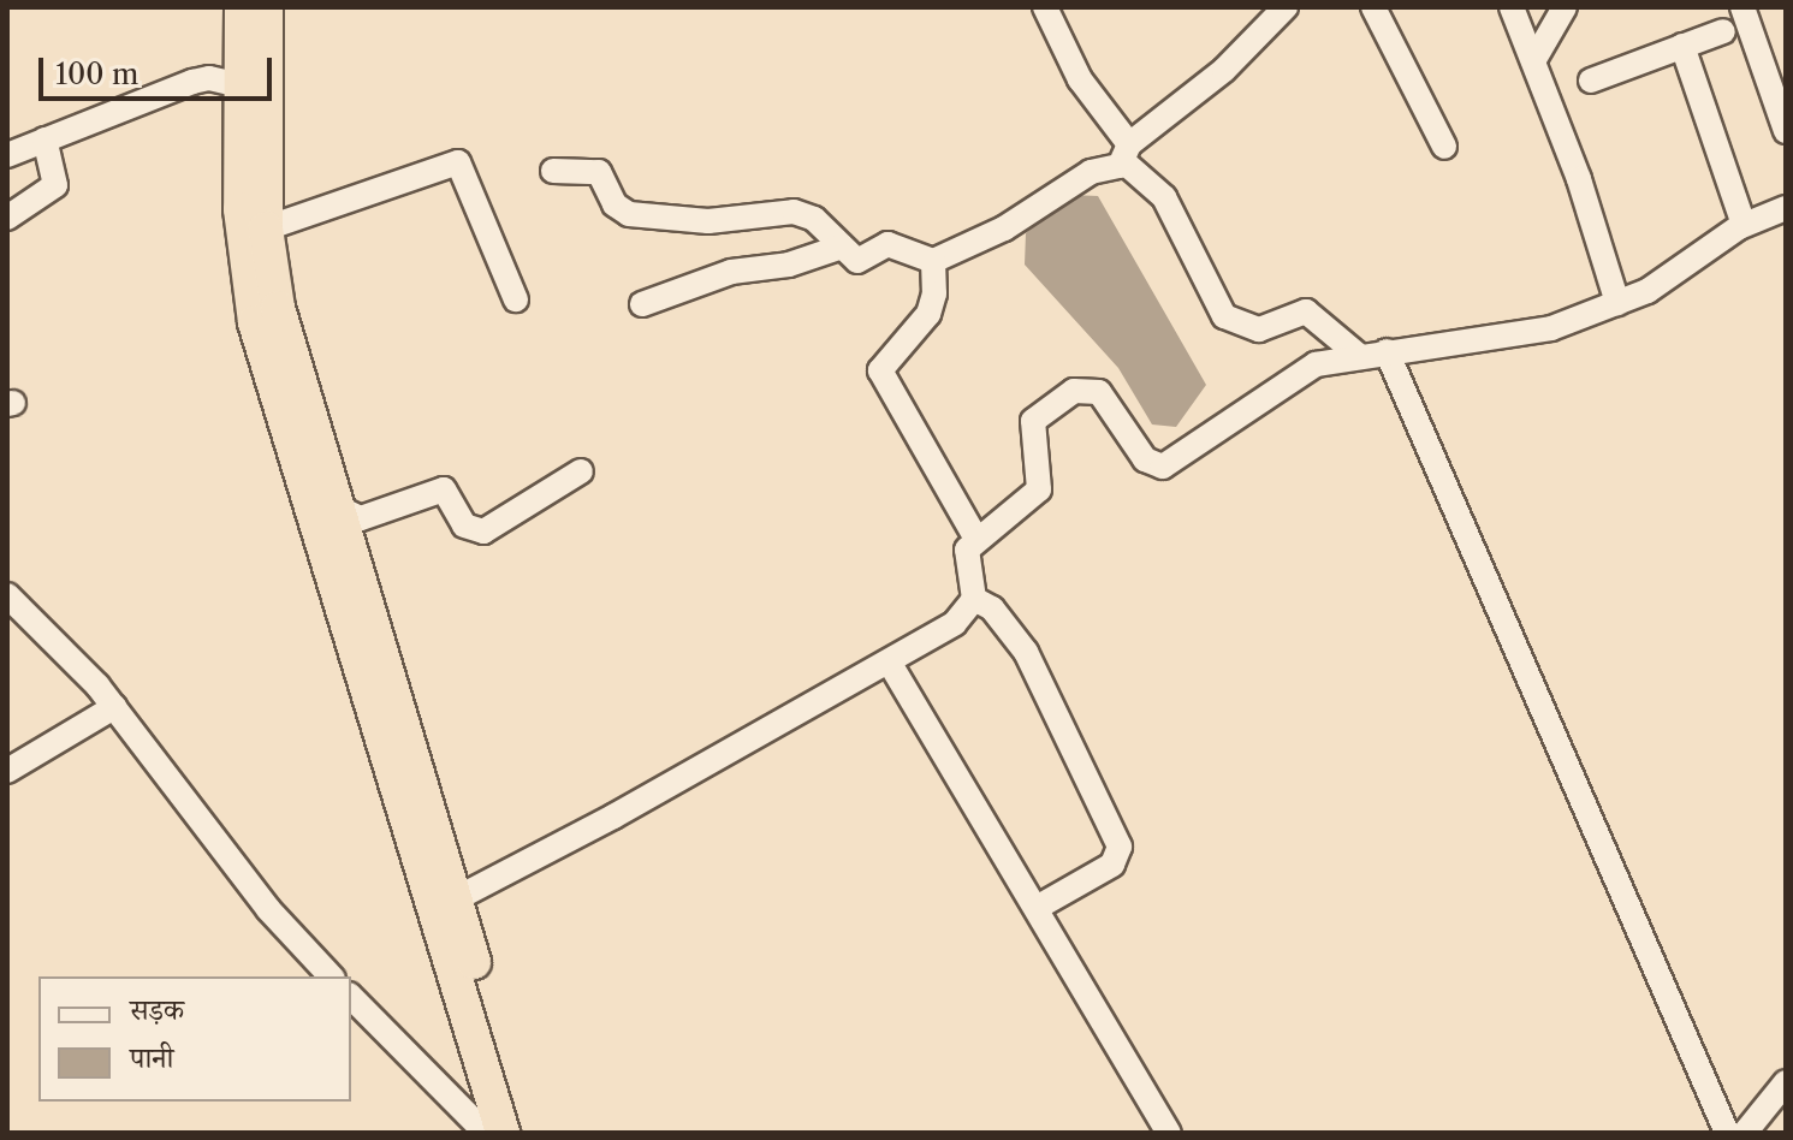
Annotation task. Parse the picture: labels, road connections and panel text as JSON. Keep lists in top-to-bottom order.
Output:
{
  "legend": ["सड़क", "पानी"],
  "scale_bar": "100 m"
}
